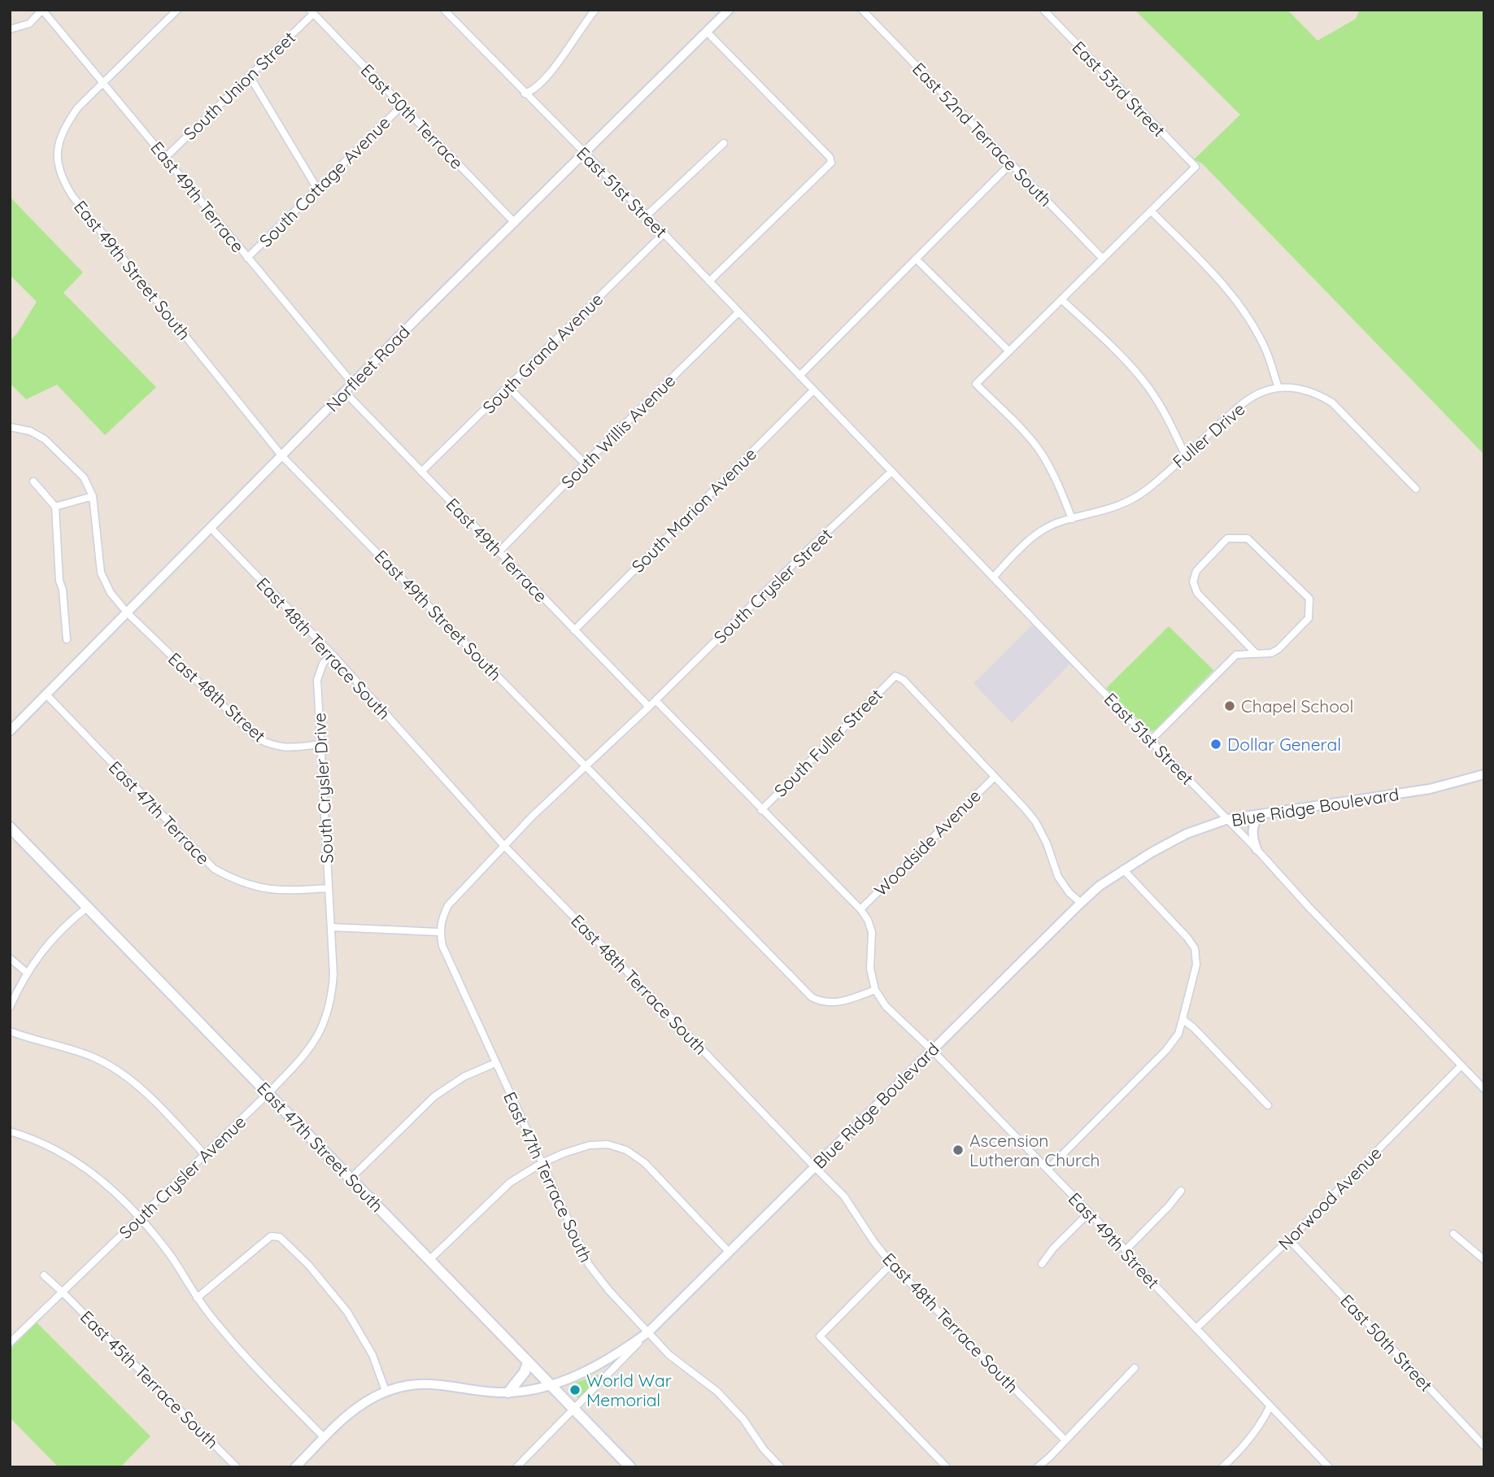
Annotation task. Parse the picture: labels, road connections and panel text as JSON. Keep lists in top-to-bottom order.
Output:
{
  "streets": {
    "main road": ["East 47th Street South"],
    "street": [
      "South Union Street",
      "East 53rd Street",
      "East 50th Terrace",
      "East 52nd Terrace South",
      "South Cottage Avenue",
      "East 51st Street",
      "East 49th Terrace",
      "East 49th Street South",
      "South Grand Avenue",
      "Norfleet Road",
      "South Willis Avenue",
      "Fuller Drive",
      "South Marion Avenue",
      "South Crysler Street",
      "East 48th Terrace South",
      "East 48th Street",
      "South Fuller Street",
      "South Crysler Drive",
      "Blue Ridge Boulevard",
      "East 47th Terrace",
      "Woodside Avenue",
      "South Crysler Avenue",
      "East 47th Terrace South",
      "Norwood Avenue",
      "East 49th Street",
      "East 50th Street",
      "East 45th Terrace South"
    ]
  },
  "crossings": [
    ["South Union Street", "East 50th Terrace"],
    ["South Union Street", "East 49th Terrace"],
    ["East 50th Terrace", "South Cottage Avenue"],
    ["East 50th Terrace", "Norfleet Road"],
    ["South Cottage Avenue", "East 49th Terrace"],
    ["East 51st Street", "South Grand Avenue"],
    ["East 51st Street", "Norfleet Road"],
    ["East 51st Street", "South Willis Avenue"],
    ["East 51st Street", "Fuller Drive"],
    ["East 51st Street", "South Marion Avenue"],
    ["East 51st Street", "South Crysler Street"],
    ["East 51st Street", "Blue Ridge Boulevard"],
    ["East 51st Street", "Norwood Avenue"],
    ["East 49th Terrace", "East 49th Street South"],
    ["East 49th Terrace", "South Grand Avenue"],
    ["East 49th Terrace", "Norfleet Road"],
    ["East 49th Terrace", "South Willis Avenue"],
    ["East 49th Terrace", "South Marion Avenue"],
    ["East 49th Street South", "Norfleet Road"],
    ["East 49th Street South", "East 49th Street"],
    ["Norfleet Road", "East 48th Terrace South"],
    ["Norfleet Road", "East 48th Street"],
    ["Norfleet Road", "East 47th Terrace"],
    ["East 48th Terrace South", "South Crysler Drive"],
    ["East 48th Terrace South", "Blue Ridge Boulevard"],
    ["East 48th Street", "South Crysler Drive"],
    ["South Fuller Street", "Woodside Avenue"],
    ["South Crysler Drive", "East 47th Terrace"],
    ["South Crysler Drive", "South Crysler Avenue"],
    ["Blue Ridge Boulevard", "East 47th Street South"],
    ["Blue Ridge Boulevard", "East 47th Terrace South"],
    ["Blue Ridge Boulevard", "East 49th Street"],
    ["East 47th Street South", "South Crysler Avenue"],
    ["South Crysler Avenue", "East 45th Terrace South"],
    ["Norwood Avenue", "East 49th Street"],
    ["Norwood Avenue", "East 50th Street"]
  ],
  "places": [
    "Chapel School",
    "Dollar General",
    "Ascension Lutheran Church",
    "World War Memorial"
  ]
}
